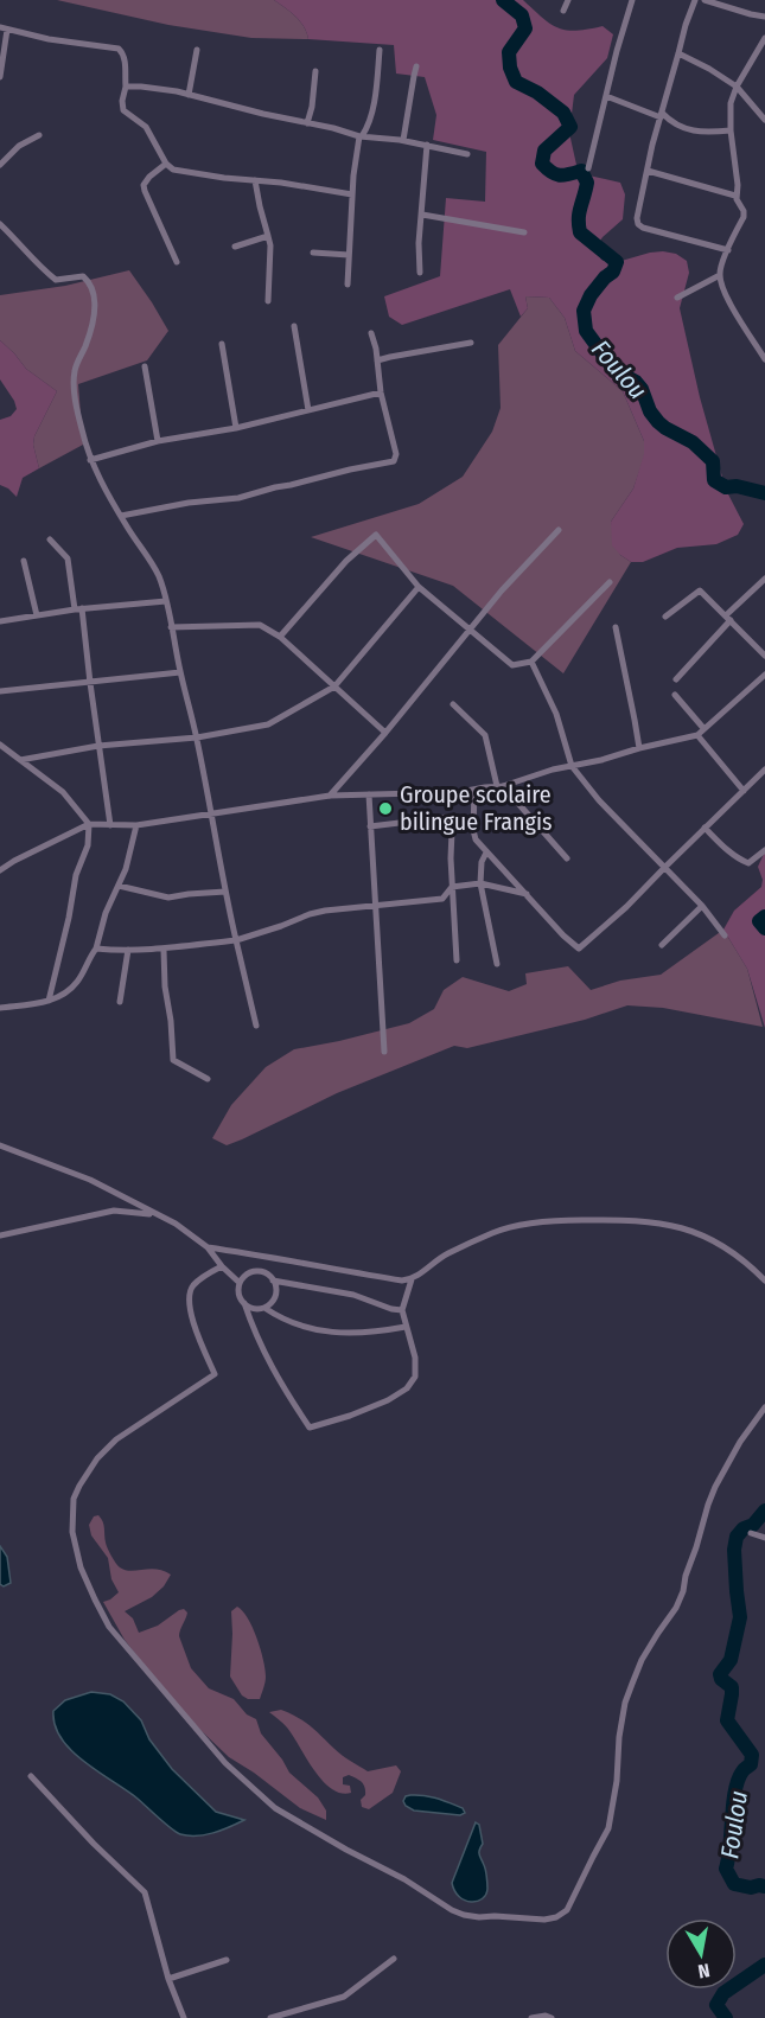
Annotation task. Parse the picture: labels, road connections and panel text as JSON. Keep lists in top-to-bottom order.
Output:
{
  "water": ["Foulou"],
  "places": ["Groupe scolaire bilingue Frangis"],
  "north": "bottom"
}
